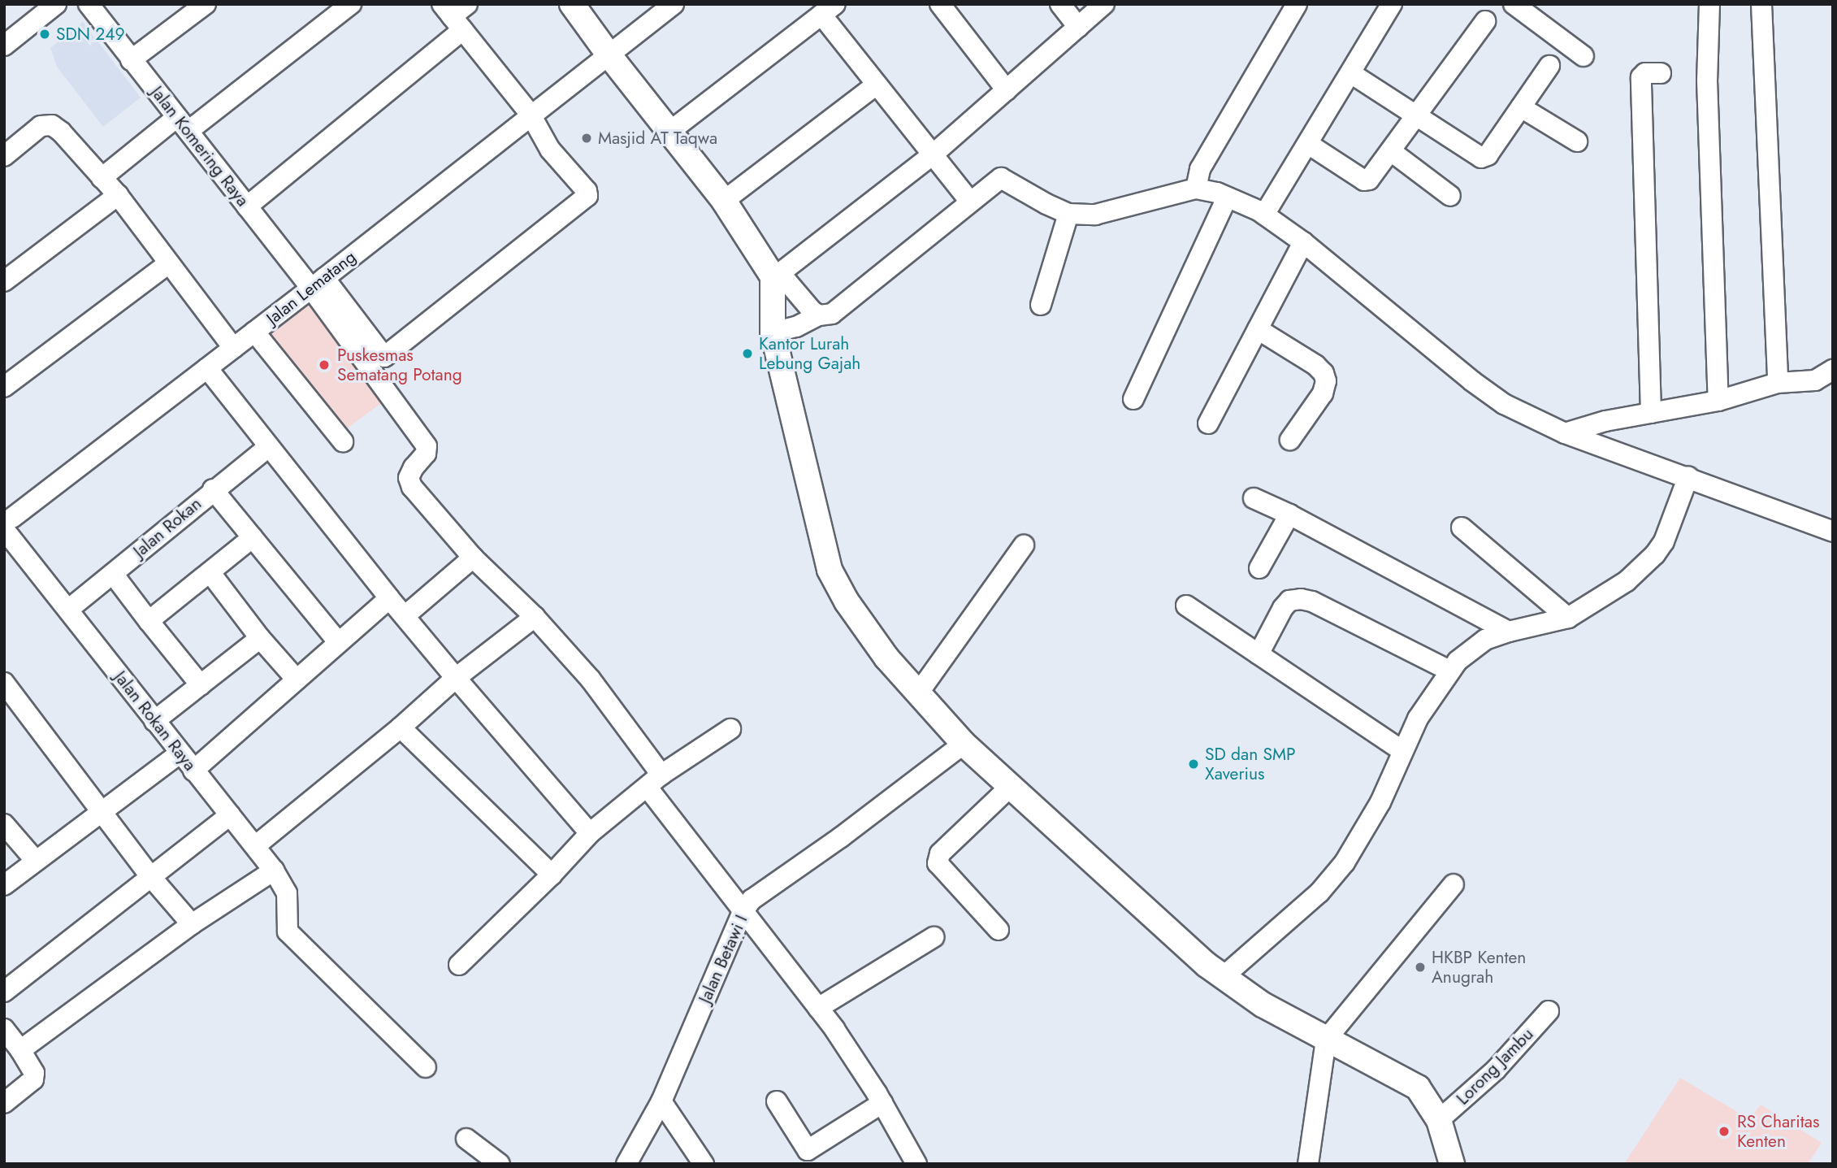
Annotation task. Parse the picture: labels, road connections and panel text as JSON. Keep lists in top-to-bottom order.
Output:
{
  "streets": {
    "street": [
      "Jalan Komering Raya",
      "Jalan Lematang",
      "Jalan Rokan",
      "Jalan Rokan Raya",
      "Jalan Betawi I",
      "Lorong Jambu"
    ]
  },
  "crossings": [
    ["Jalan Komering Raya", "Jalan Lematang"],
    ["Jalan Lematang", "Jalan Rokan Raya"],
    ["Jalan Rokan", "Jalan Rokan Raya"]
  ],
  "places": [
    "SDN 249",
    "Masjid AT Taqwa",
    "Kantor Lurah Lebung Gajah",
    "Puskesmas Sematang Potang",
    "SD dan SMP Xaverius",
    "HKBP Kenten Anugrah",
    "RS Charitas Kenten"
  ]
}
